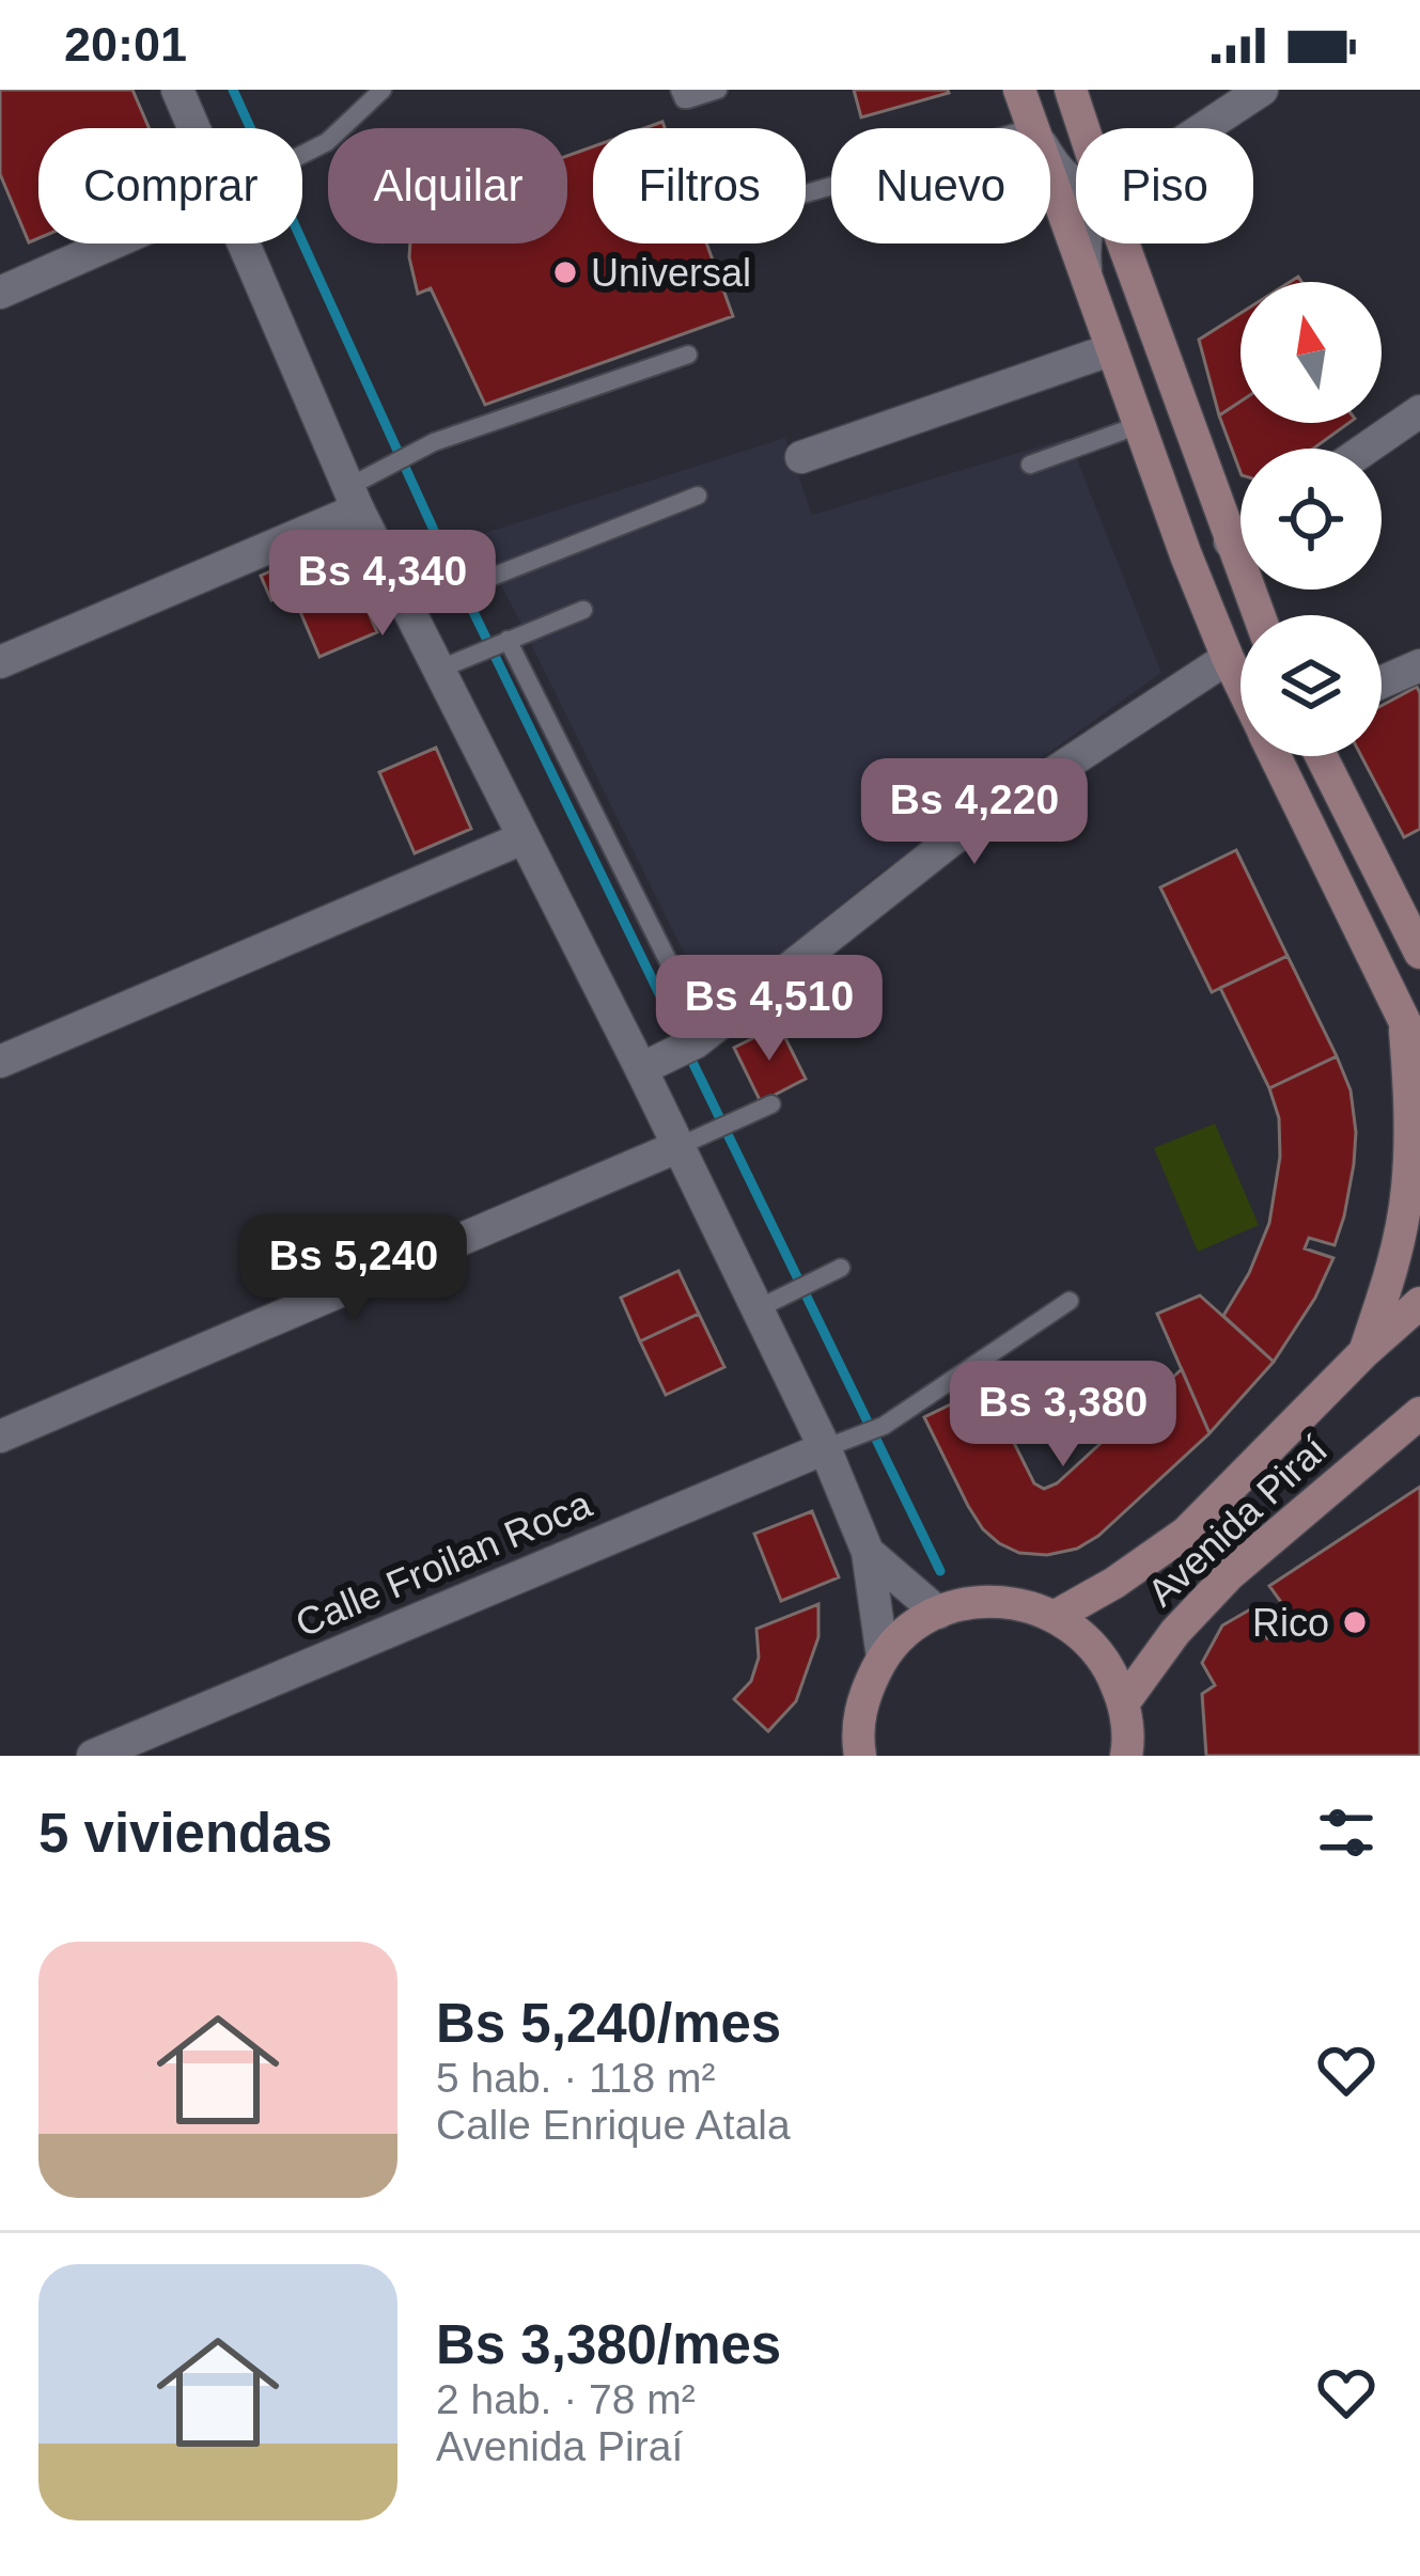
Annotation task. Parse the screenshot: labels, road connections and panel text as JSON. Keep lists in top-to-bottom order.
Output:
{
  "streets": {
    "main road": ["Avenida Piraí"],
    "street": ["Calle Froilan Roca"]
  },
  "places": ["Universal", "Rico"],
  "north": "top",
  "page": {
    "status": "20:01",
    "chip": [
      "Comprar",
      "Alquilar",
      "Filtros",
      "Nuevo",
      "Piso"
    ],
    "price": [
      "Bs 4,340",
      "Bs 4,220",
      "Bs 4,510",
      "Bs 5,240",
      "Bs 3,380"
    ],
    "heading": "5 viviendas",
    "list": [
      {
        "name": "Bs 5,240/mes",
        "note": "5 hab. · 118 m² · Calle Enrique Atala"
      },
      {
        "name": "Bs 3,380/mes",
        "note": "2 hab. · 78 m² · Avenida Piraí"
      }
    ]
  }
}
